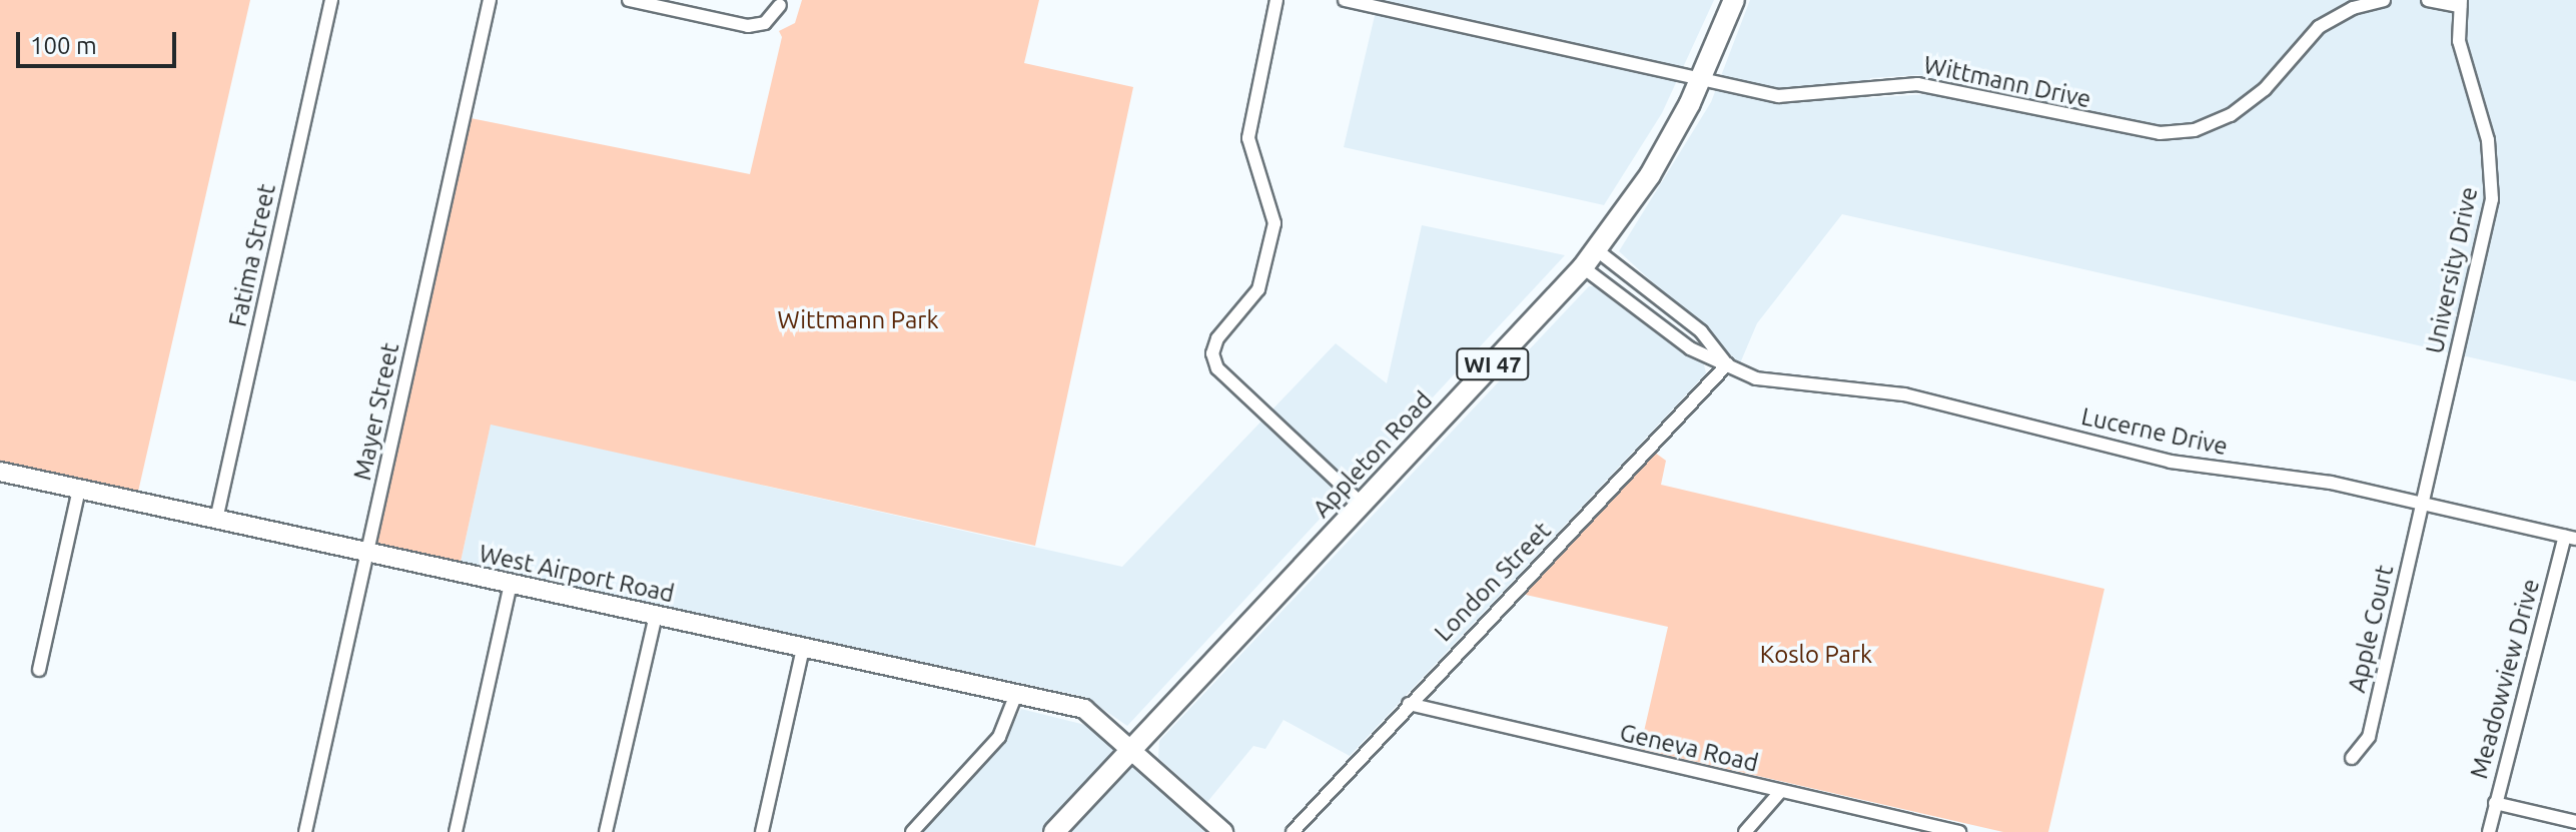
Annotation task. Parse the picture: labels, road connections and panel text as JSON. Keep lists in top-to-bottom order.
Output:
{
  "streets": {
    "main road": ["WI 47", "Appleton Road"],
    "street": [
      "Wittmann Drive",
      "Fatima Street",
      "University Drive",
      "Mayer Street",
      "Lucerne Drive",
      "West Airport Road",
      "London Street",
      "Apple Court",
      "Meadowview Drive",
      "Geneva Road"
    ]
  },
  "crossings": [
    ["Wittmann Drive", "Appleton Road"],
    ["Fatima Street", "West Airport Road"],
    ["University Drive", "Lucerne Drive"],
    ["University Drive", "Apple Court"],
    ["Mayer Street", "West Airport Road"],
    ["Lucerne Drive", "Appleton Road"],
    ["Lucerne Drive", "London Street"],
    ["Lucerne Drive", "Apple Court"],
    ["Lucerne Drive", "Meadowview Drive"],
    ["Appleton Road", "West Airport Road"],
    ["London Street", "Geneva Road"]
  ],
  "parks": ["Wittmann Park", "Koslo Park"],
  "scale_bar": "100 m"
}
